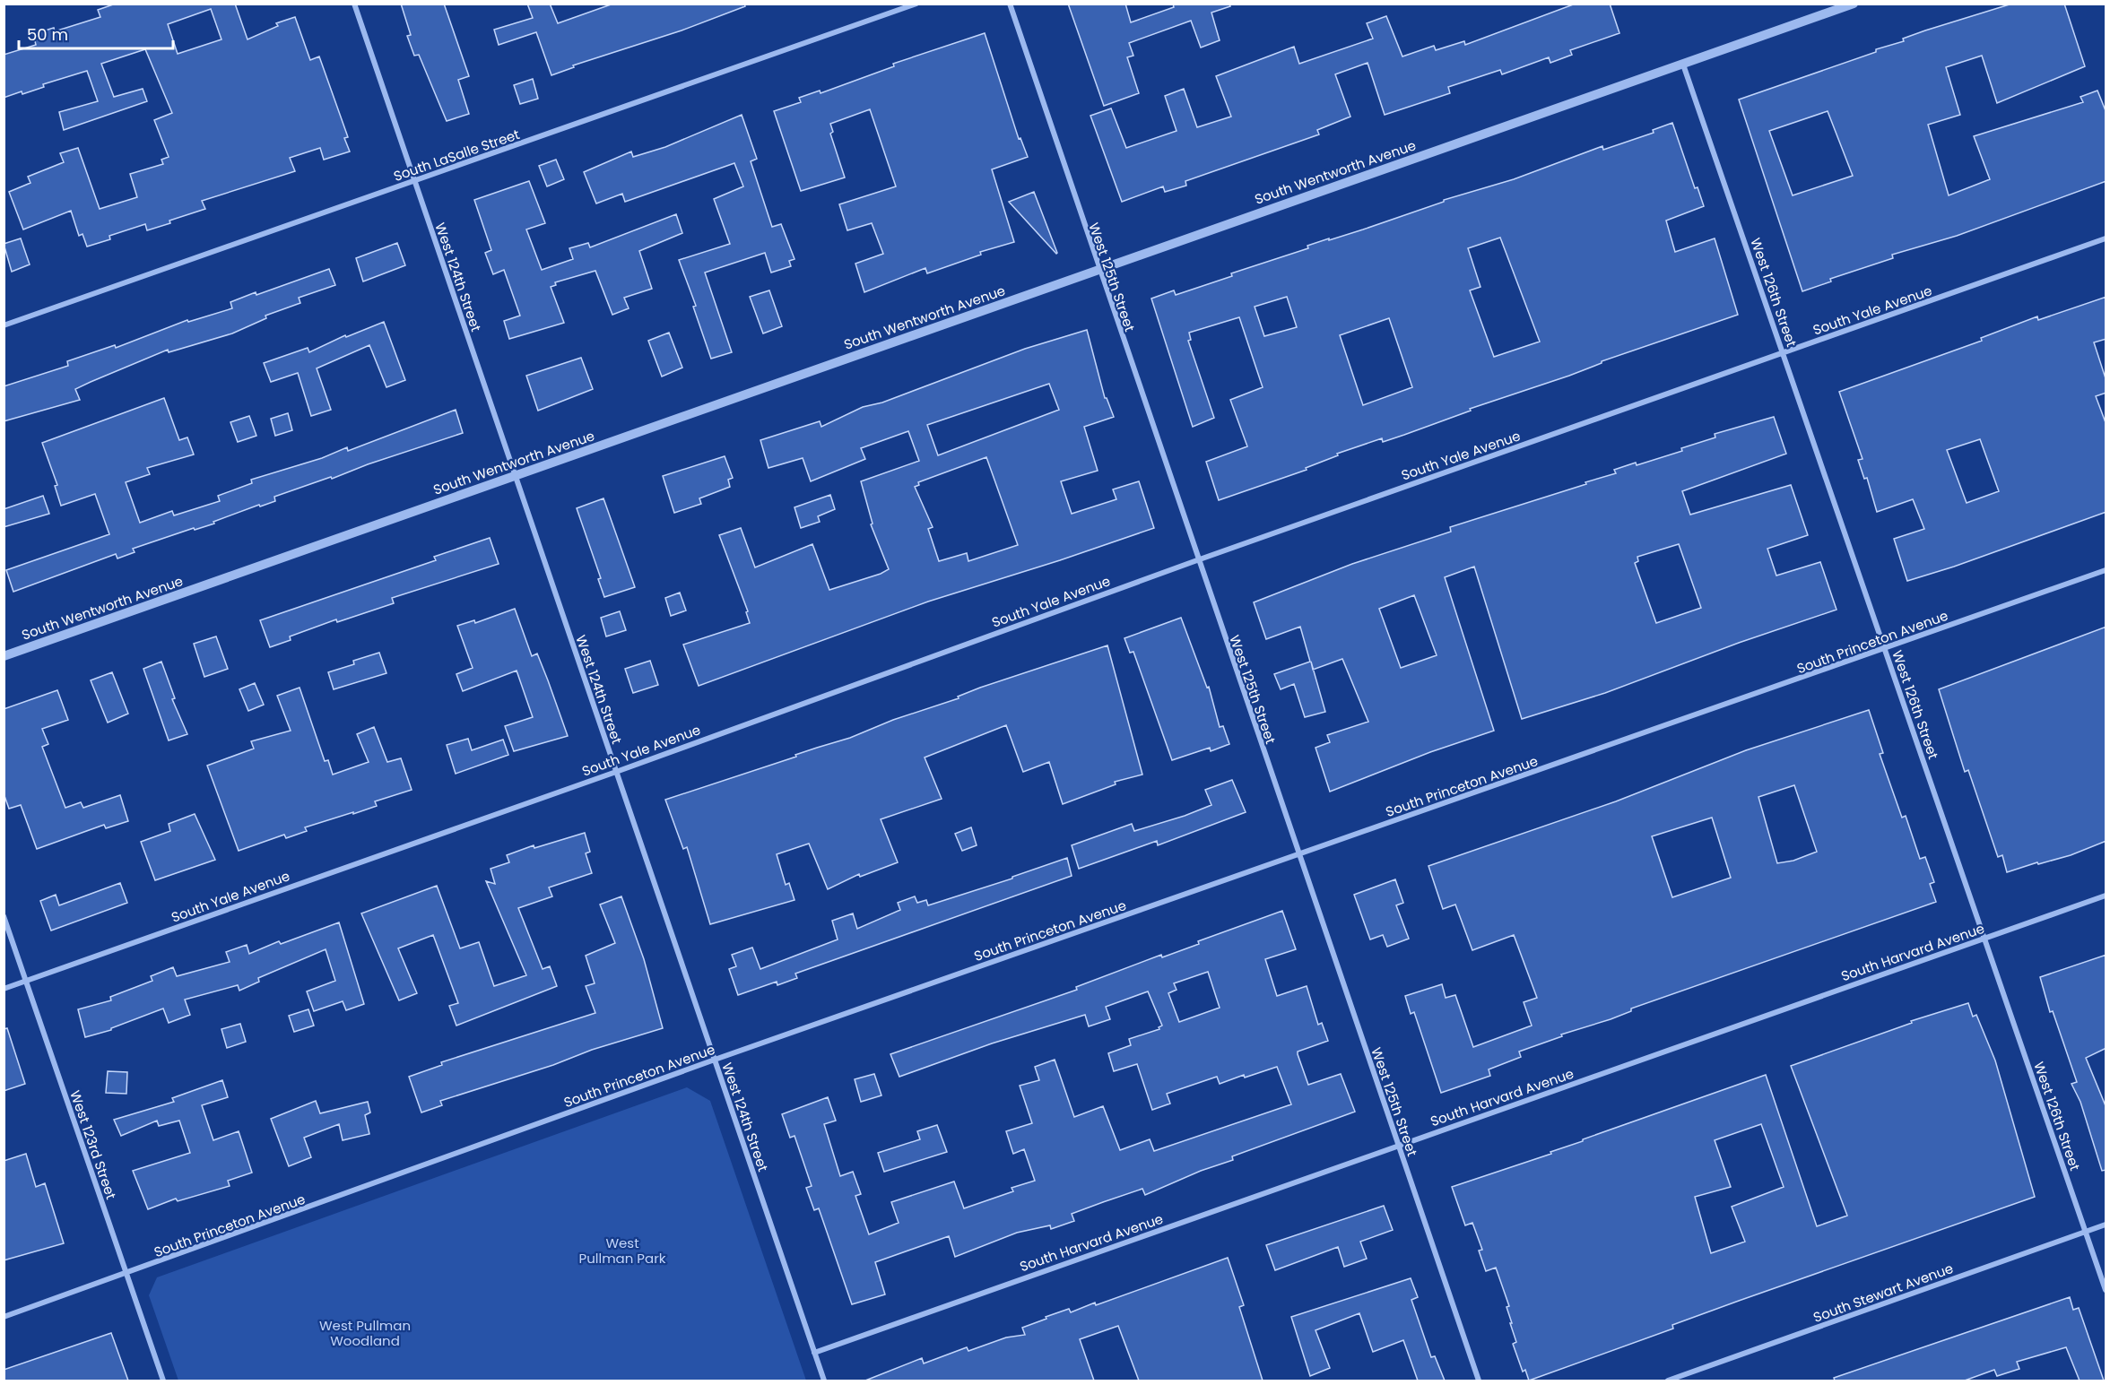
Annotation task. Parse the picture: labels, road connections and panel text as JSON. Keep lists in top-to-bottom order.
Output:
{
  "streets": {
    "street": [
      "South LaSalle Street",
      "South Wentworth Avenue",
      "West 124th Street",
      "West 125th Street",
      "West 126th Street",
      "South Yale Avenue",
      "South Princeton Avenue",
      "South Harvard Avenue",
      "West 123rd Street",
      "South Stewart Avenue"
    ]
  },
  "crossings": [
    ["South LaSalle Street", "West 124th Street"],
    ["South Wentworth Avenue", "West 124th Street"],
    ["South Wentworth Avenue", "West 125th Street"],
    ["South Wentworth Avenue", "West 126th Street"],
    ["West 124th Street", "South Yale Avenue"],
    ["West 124th Street", "South Princeton Avenue"],
    ["West 124th Street", "South Harvard Avenue"],
    ["West 125th Street", "South Yale Avenue"],
    ["West 125th Street", "South Princeton Avenue"],
    ["West 125th Street", "South Harvard Avenue"],
    ["West 126th Street", "South Yale Avenue"],
    ["West 126th Street", "South Princeton Avenue"],
    ["West 126th Street", "South Harvard Avenue"],
    ["West 126th Street", "South Stewart Avenue"],
    ["South Yale Avenue", "West 123rd Street"],
    ["South Princeton Avenue", "West 123rd Street"]
  ],
  "parks": ["West Pullman Park", "West Pullman Woodland"],
  "scale_bar": "50 m"
}
